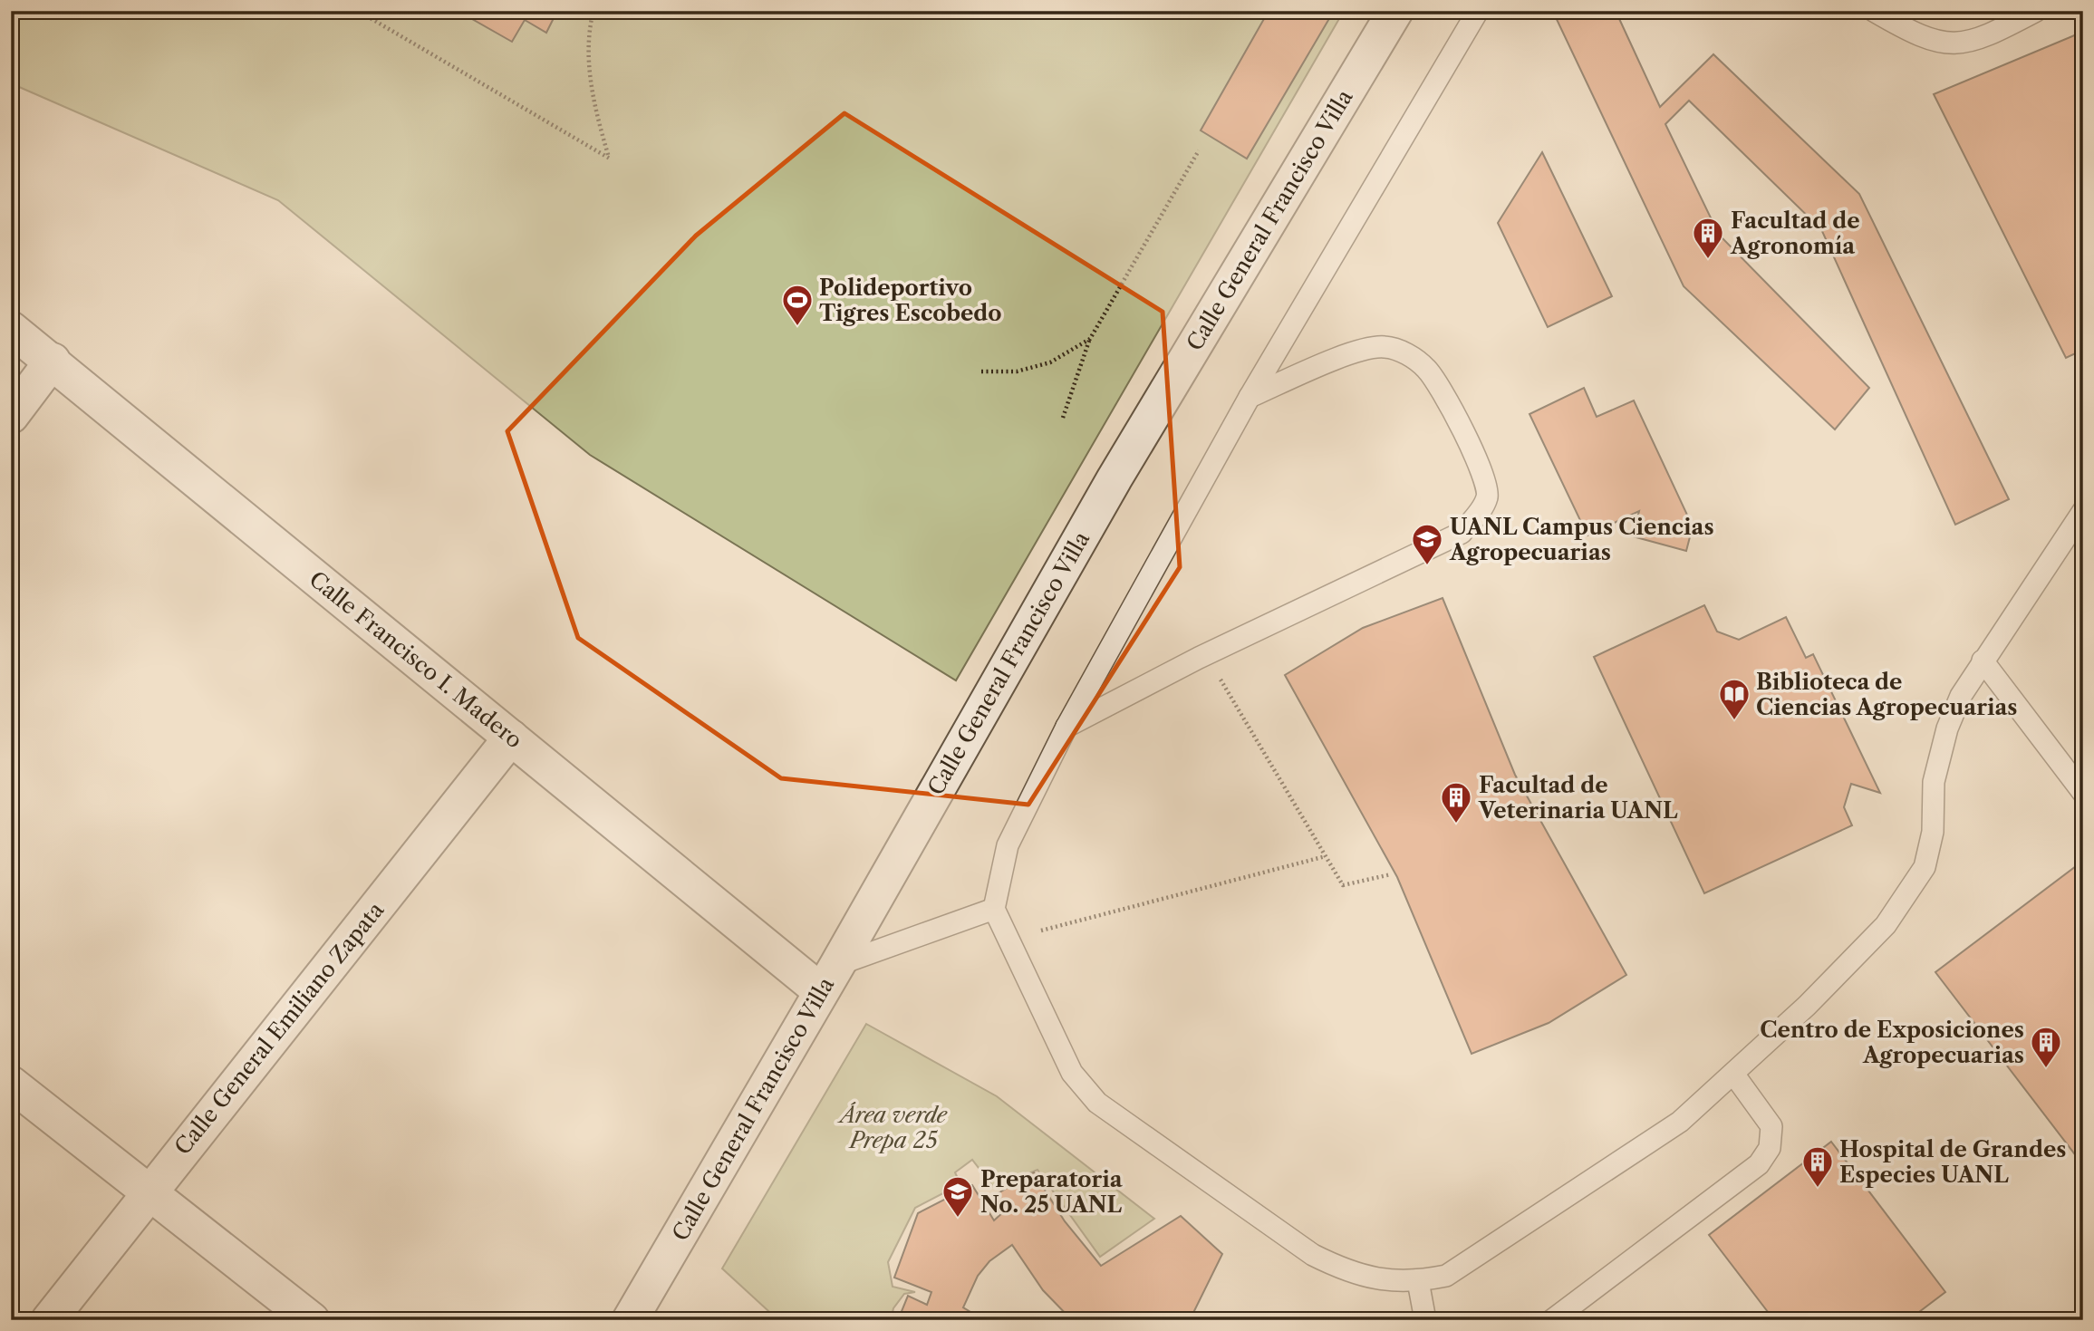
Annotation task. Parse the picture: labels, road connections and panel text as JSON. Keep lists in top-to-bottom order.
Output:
{
  "streets": {
    "street": ["Calle General Francisco Villa", "Calle Francisco I. Madero", "Calle General Emiliano Zapata"]
  },
  "crossings": [
    ["Calle General Francisco Villa", "Calle Francisco I. Madero"],
    ["Calle Francisco I. Madero", "Calle General Emiliano Zapata"]
  ],
  "parks": ["Área verde Prepa 25"],
  "places": {
    "building": [
      "Facultad de Agronomía",
      "Facultad de Veterinaria UANL",
      "Centro de Exposiciones Agropecuarias",
      "Hospital de Grandes Especies UANL"
    ],
    "sports": ["Polideportivo Tigres Escobedo"],
    "school or university": ["UANL Campus Ciencias Agropecuarias", "Preparatoria No. 25 UANL"],
    "library": ["Biblioteca de Ciencias Agropecuarias"]
  }
}
